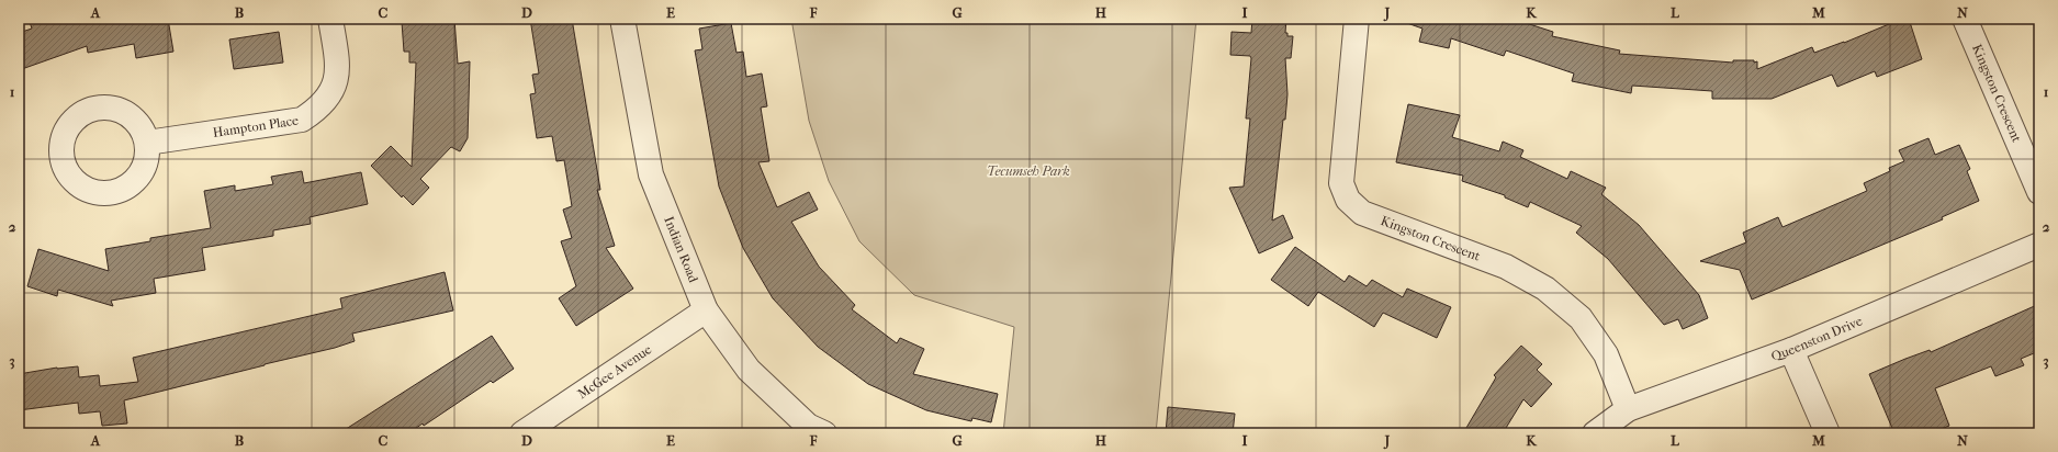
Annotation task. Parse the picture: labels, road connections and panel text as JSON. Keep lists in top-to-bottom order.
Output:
{
  "streets": {
    "street": [
      "Kingston Crescent",
      "Hampton Place",
      "Indian Road",
      "Queenston Drive",
      "McGee Avenue"
    ]
  },
  "crossings": [
    ["Kingston Crescent", "Queenston Drive"],
    ["Indian Road", "McGee Avenue"]
  ],
  "parks": ["Tecumseh Park"],
  "grid": {
    "columns": [
      "A",
      "B",
      "C",
      "D",
      "E",
      "F",
      "G",
      "H",
      "I",
      "J",
      "K",
      "L",
      "M",
      "N"
    ],
    "rows": ["1", "2", "3"]
  }
}
